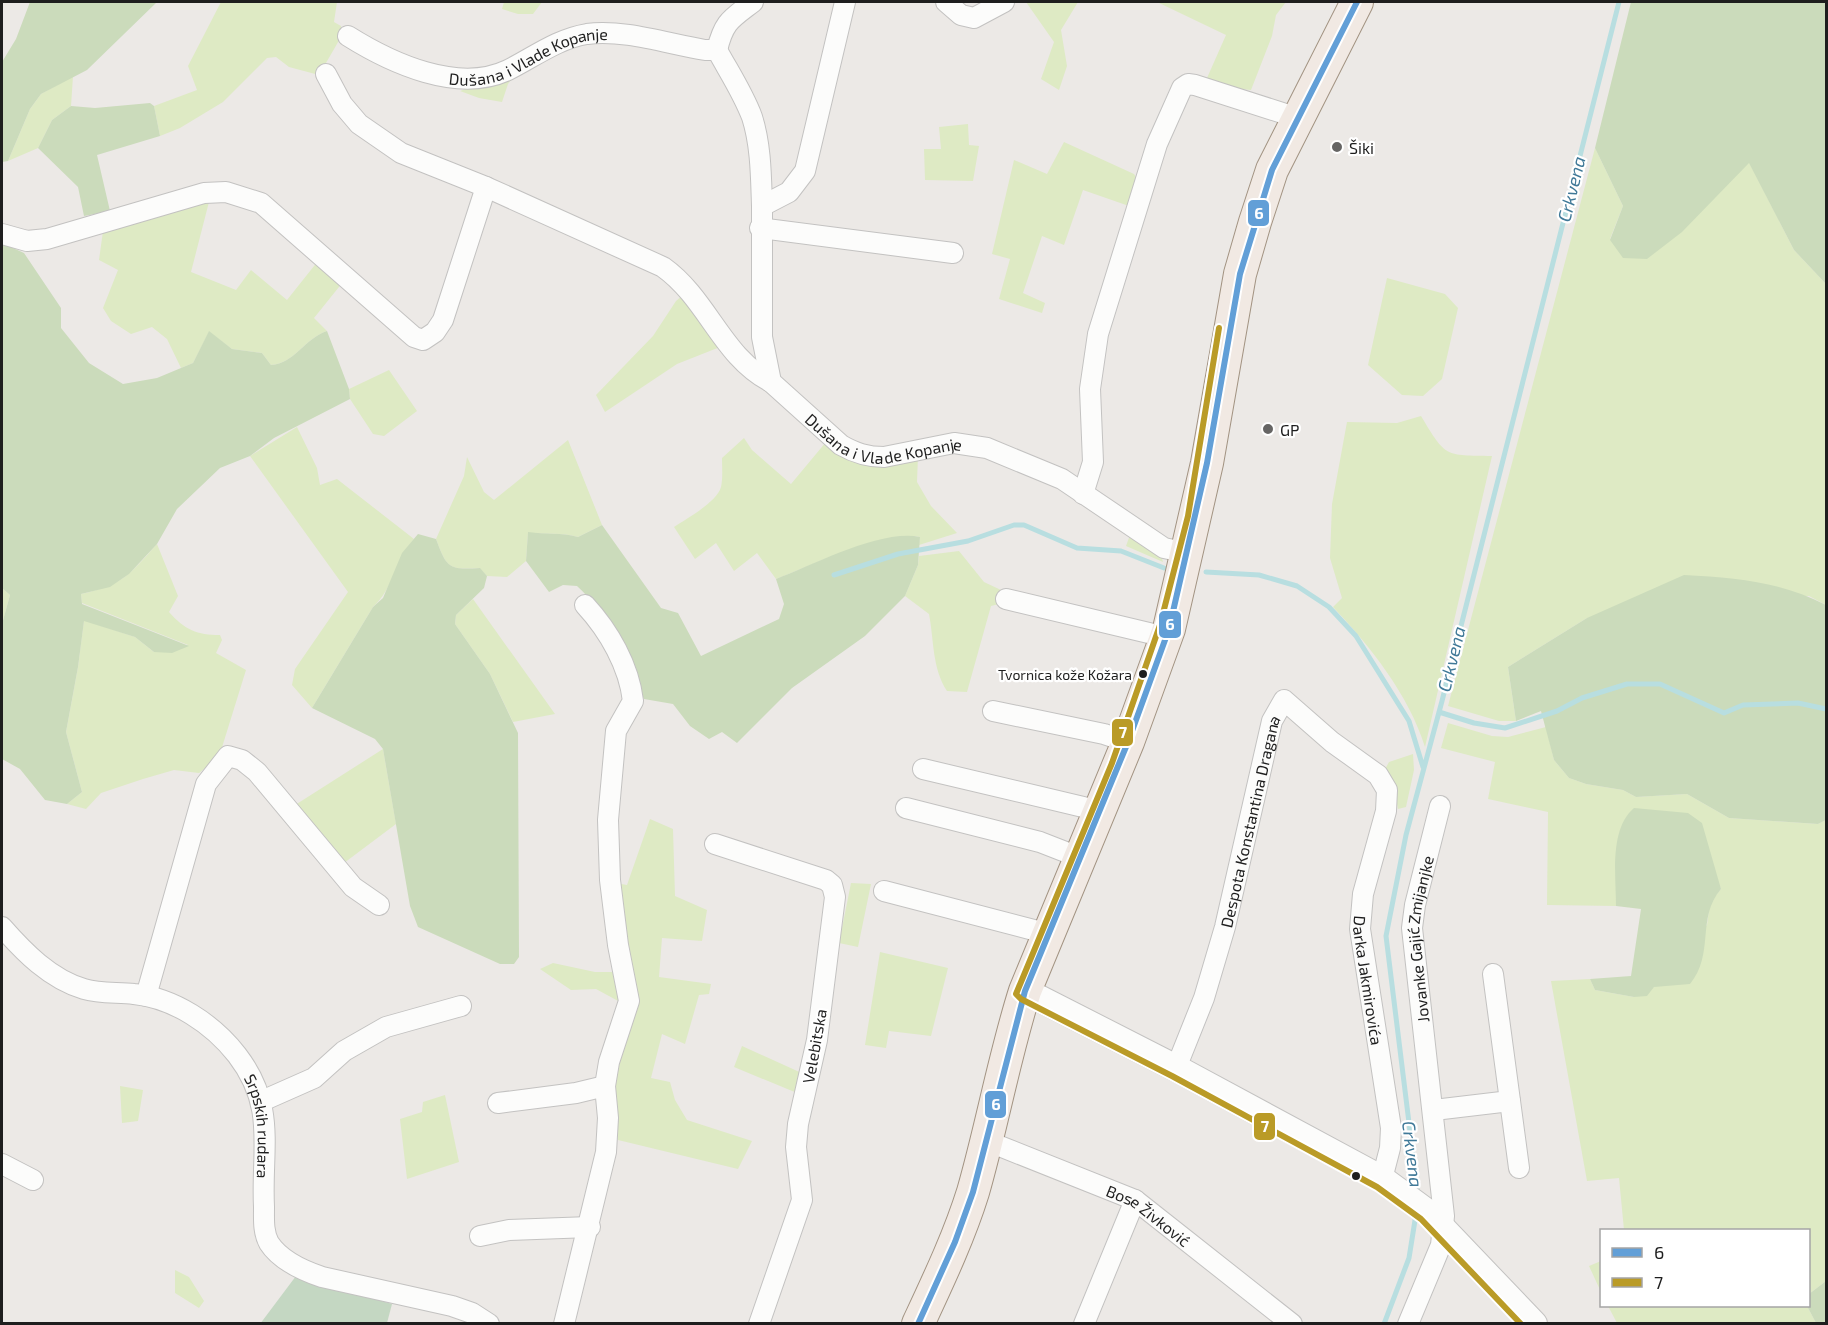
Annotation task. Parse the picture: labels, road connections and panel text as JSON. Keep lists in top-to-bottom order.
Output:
{
  "streets": {
    "street": [
      "Dušana i Vlade Kopanje",
      "Despota Konstantina Dragana",
      "Jovanke Gajić Zmijanjke",
      "Darka Jakmirovića",
      "Velebitska",
      "Srpskih rudara",
      "Bose Živković"
    ]
  },
  "crossings": [
    ["Despota Konstantina Dragana", "Darka Jakmirovića"]
  ],
  "water": ["Crkvena"],
  "places": ["Šiki", "GP", "Tvornica kože Kožara"],
  "lines": ["transit line 6", "transit line 7"],
  "legend": ["6", "7"]
}
